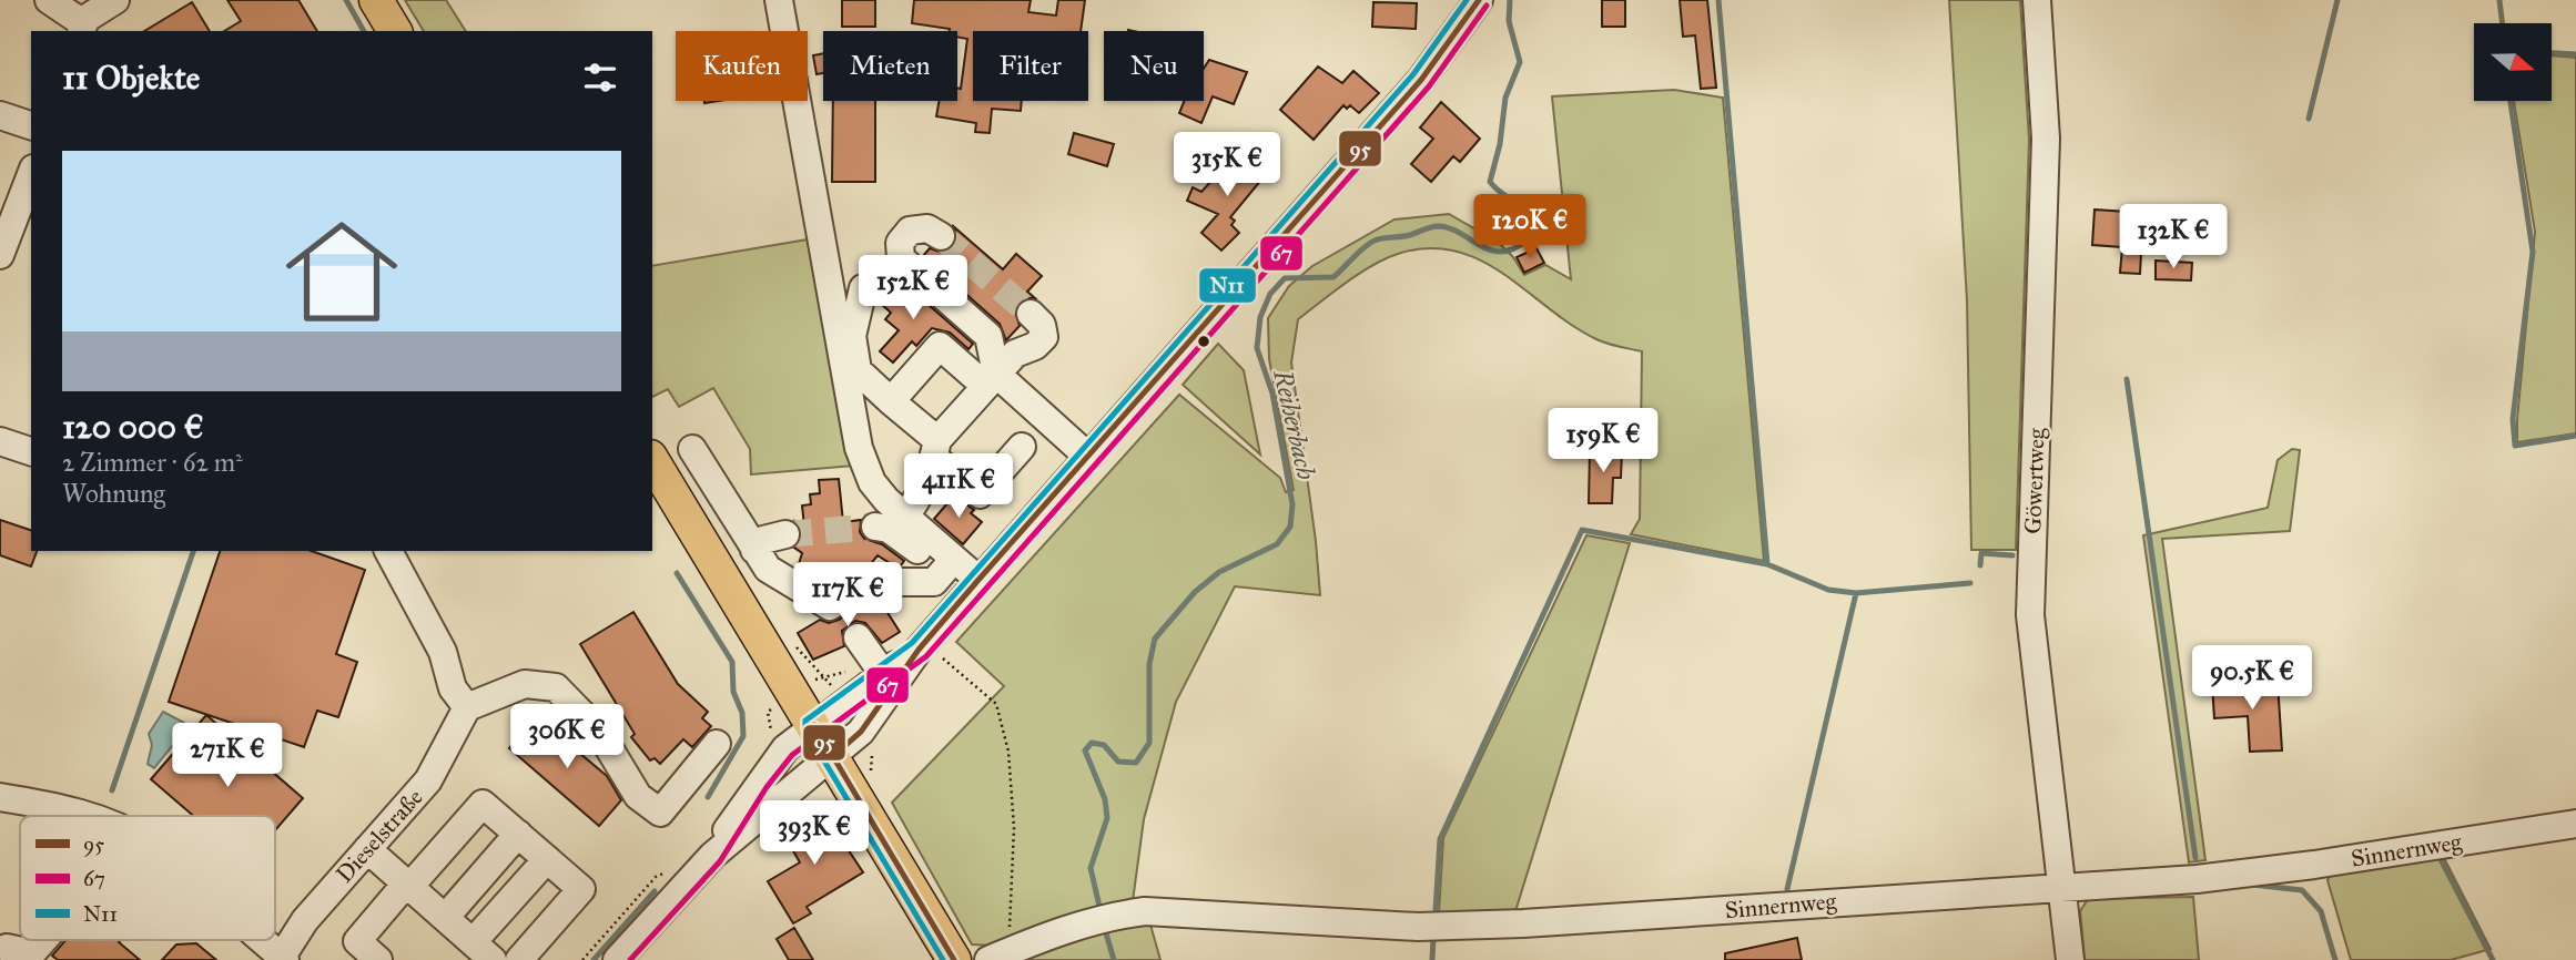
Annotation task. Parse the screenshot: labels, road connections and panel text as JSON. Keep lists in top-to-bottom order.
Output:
{
  "streets": {
    "street": ["Göwertweg", "Dieselstraße", "Sinnernweg"]
  },
  "crossings": [
    ["Göwertweg", "Sinnernweg"]
  ],
  "water": ["Reiherbach"],
  "lines": ["transit line 95", "transit line N11", "transit line 67"],
  "legend": ["95", "67", "N11"],
  "north": "right",
  "page": {
    "chip": [
      "Kaufen",
      "Mieten",
      "Filter",
      "Neu"
    ],
    "heading": "11 Objekte",
    "list": [
      {
        "name": "120 000 €",
        "note": "2 Zimmer · 62 m² · Wohnung"
      }
    ],
    "price": [
      "315K €",
      "120K €",
      "132K €",
      "152K €",
      "159K €",
      "411K €",
      "117K €",
      "90.5K €",
      "306K €",
      "271K €",
      "393K €"
    ]
  }
}
